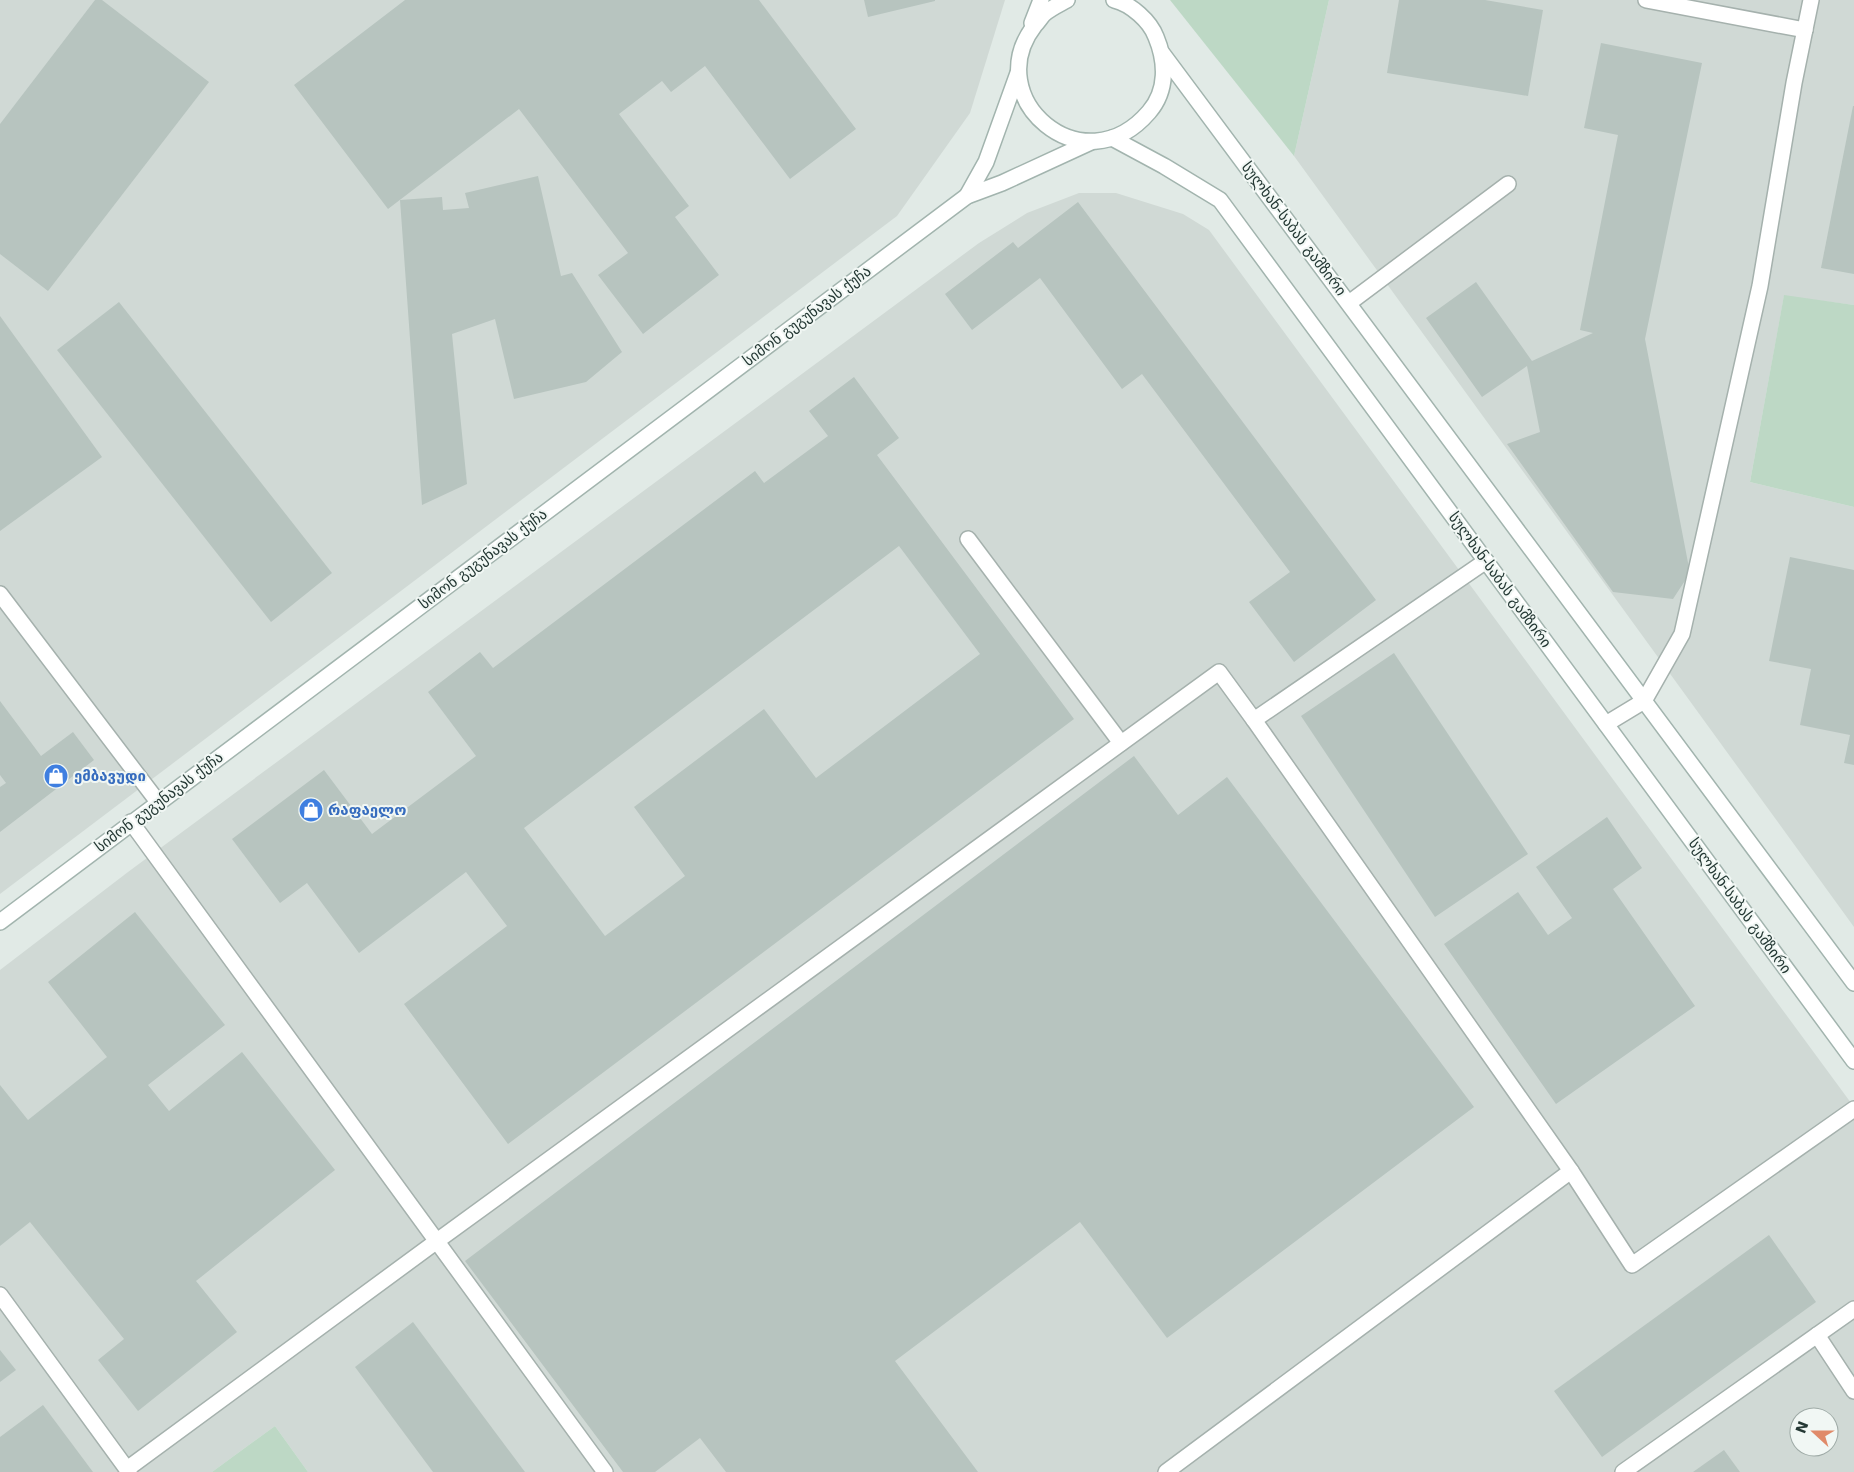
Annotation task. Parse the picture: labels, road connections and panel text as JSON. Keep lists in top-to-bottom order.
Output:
{
  "streets": {
    "main road": ["სულხან-საბას გამზირი", "სიმონ გუგუნავას ქუჩა"]
  },
  "places": {
    "shop": ["ემბავუდი", "რაფაელო"]
  },
  "north": "left"
}
